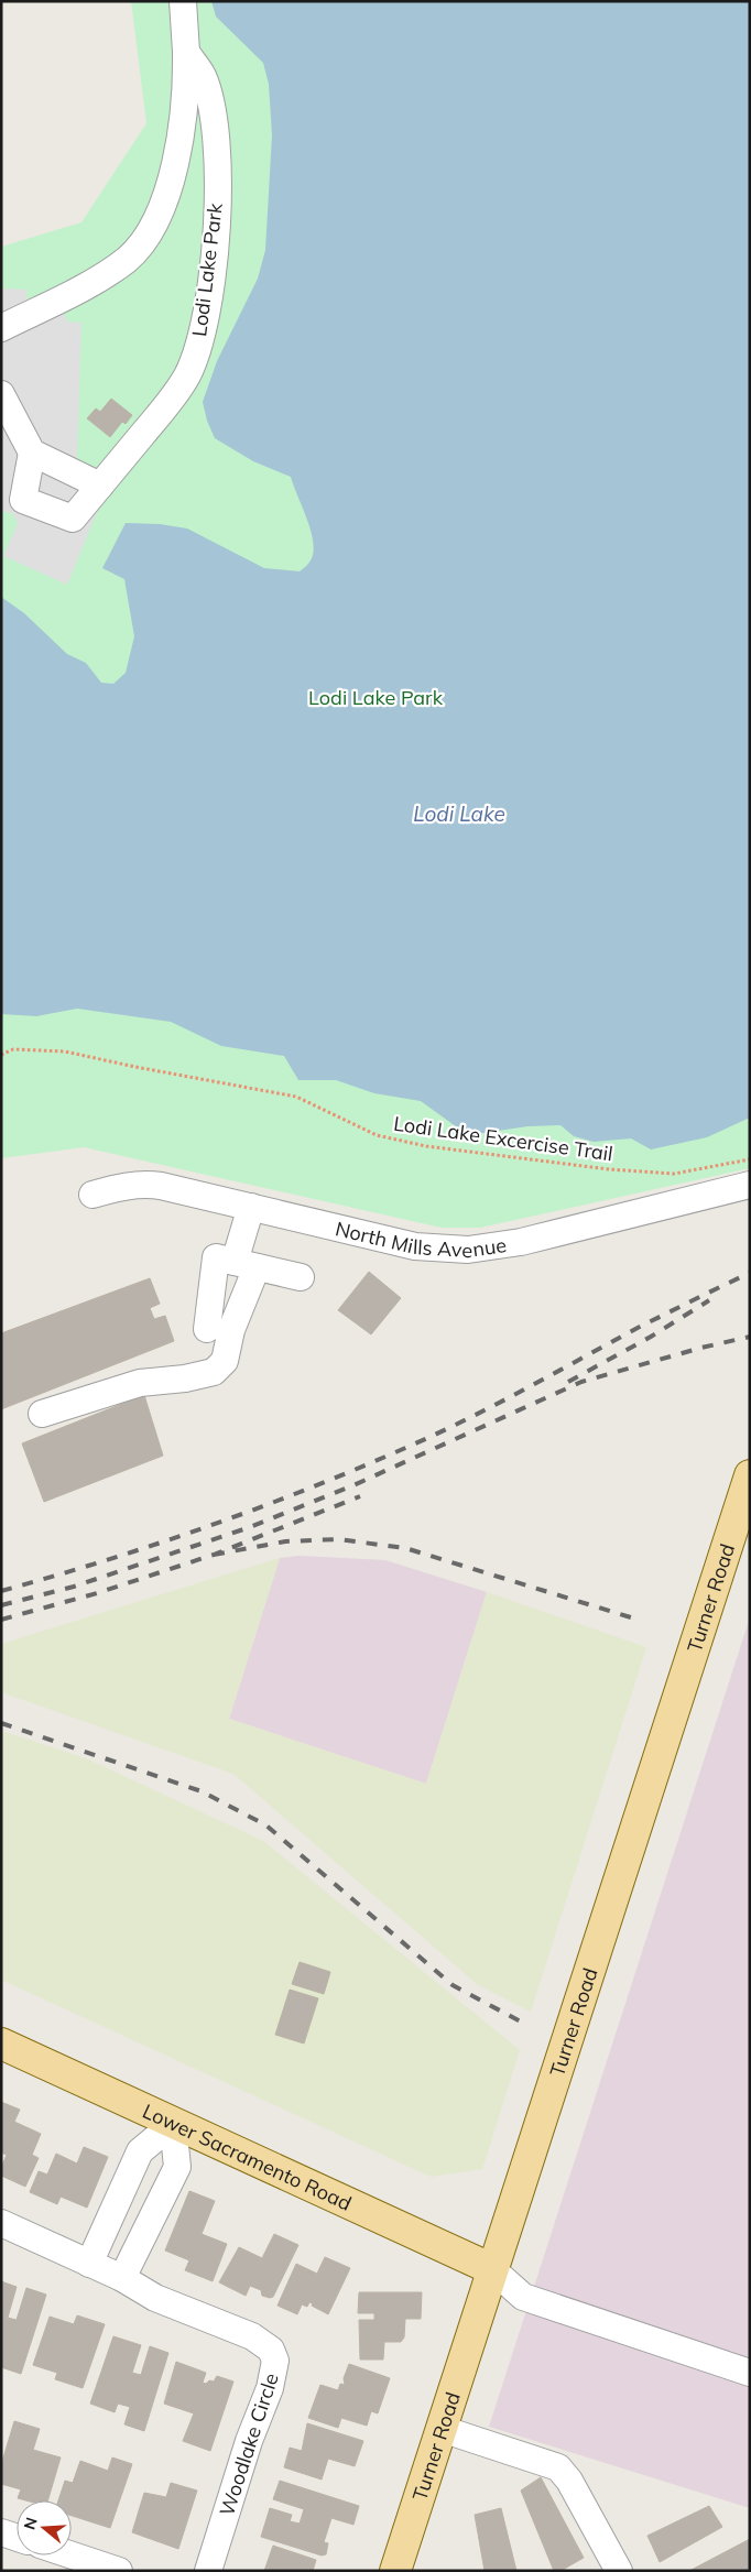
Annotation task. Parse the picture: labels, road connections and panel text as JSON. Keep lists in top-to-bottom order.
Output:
{
  "streets": {
    "main road": ["Turner Road", "Lower Sacramento Road"],
    "street": ["Lodi Lake Park", "North Mills Avenue", "Woodlake Circle"],
    "path": ["Lodi Lake Excercise Trail"]
  },
  "crossings": [
    ["Turner Road", "Lower Sacramento Road"]
  ],
  "water": ["Lodi Lake"],
  "parks": ["Lodi Lake Park"],
  "north": "left"
}
